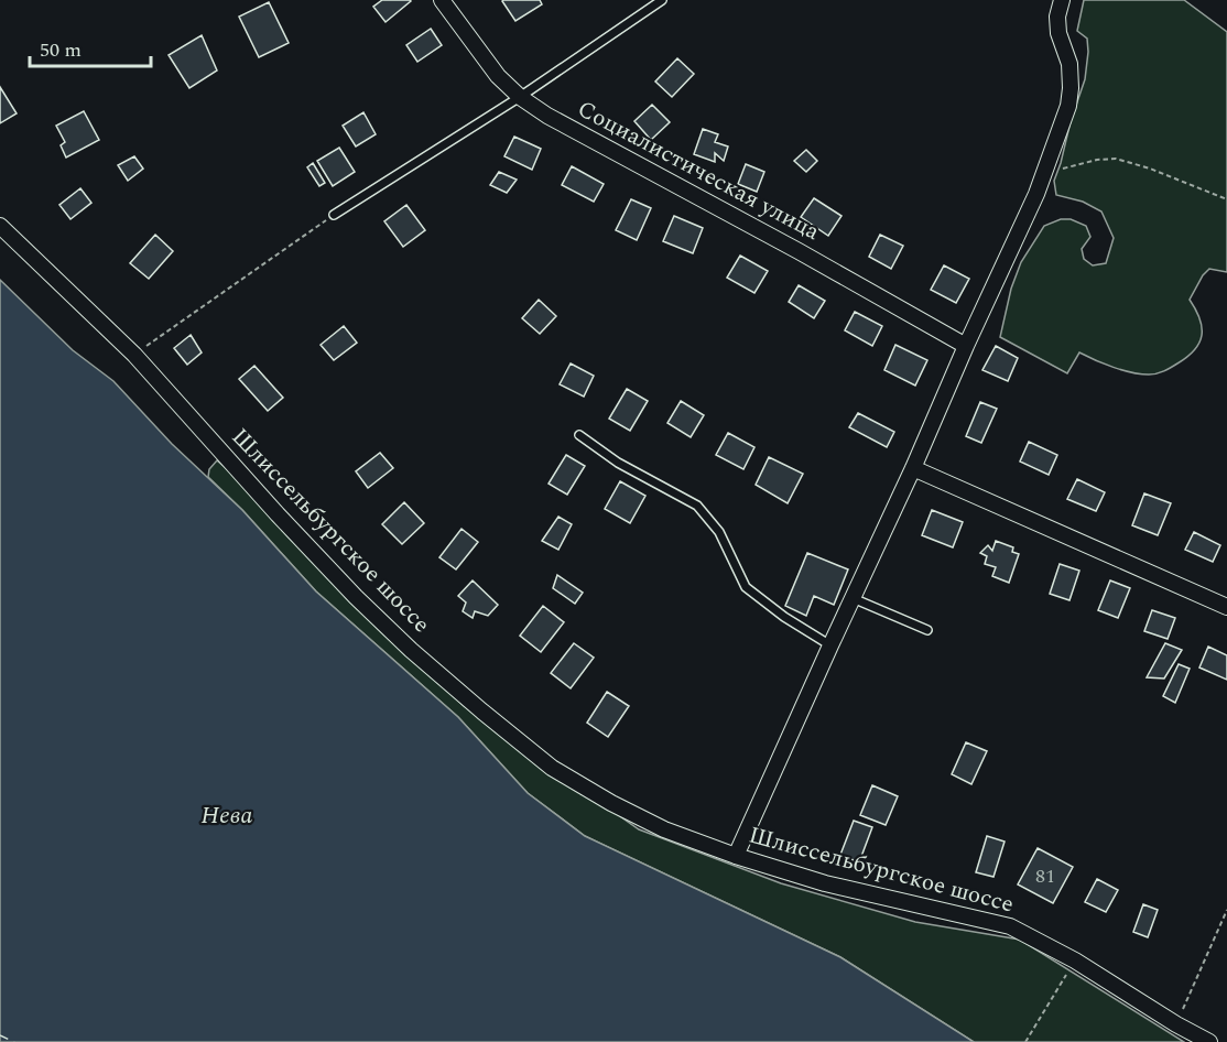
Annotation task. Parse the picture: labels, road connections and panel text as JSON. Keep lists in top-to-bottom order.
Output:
{
  "streets": {
    "street": ["Социалистическая улица", "Шлиссельбургское шоссе"]
  },
  "water": ["Нева"],
  "house_numbers": ["81"],
  "scale_bar": "50 m"
}
